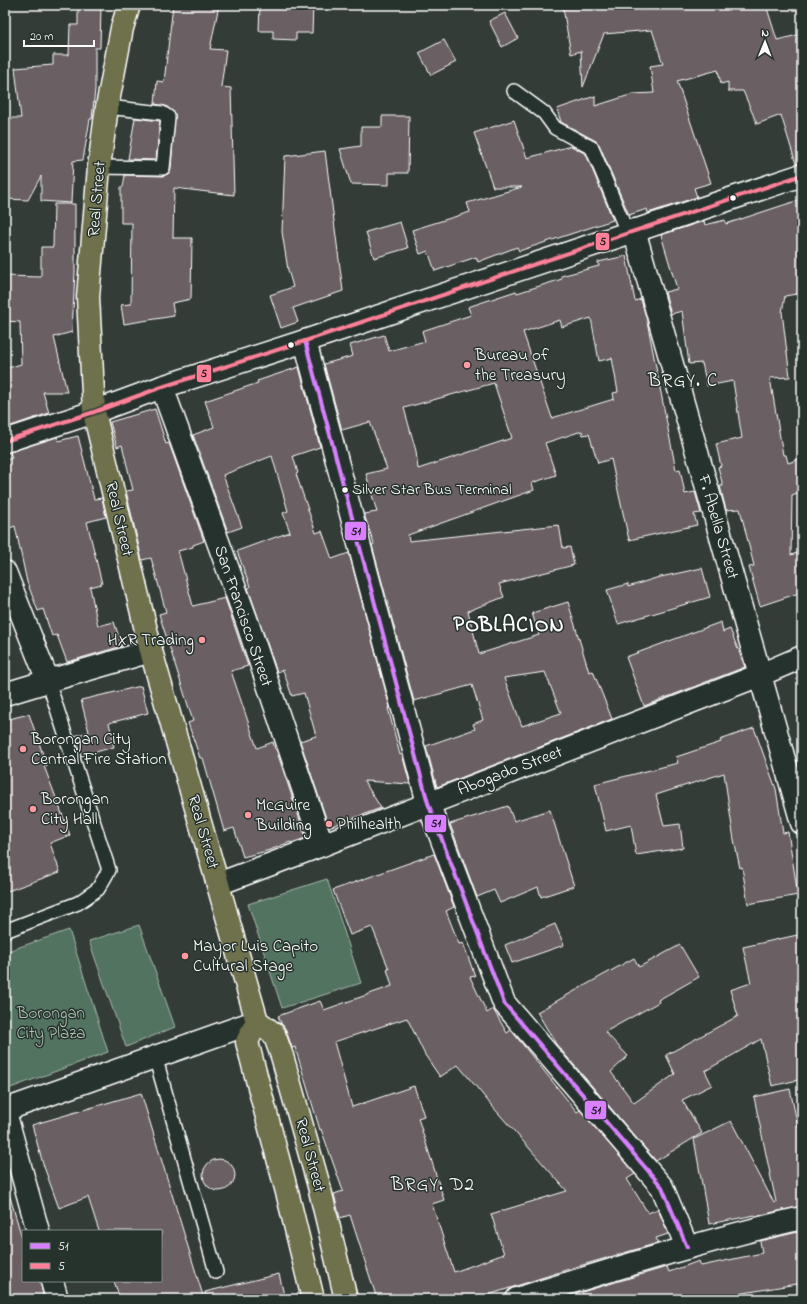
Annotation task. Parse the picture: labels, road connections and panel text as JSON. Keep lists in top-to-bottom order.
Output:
{
  "streets": {
    "main road": ["Real Street"],
    "street": ["F. Abella Street", "San Francisco Street", "Abogado Street"]
  },
  "crossings": [
    ["Real Street", "Abogado Street"],
    ["F. Abella Street", "Abogado Street"],
    ["San Francisco Street", "Abogado Street"]
  ],
  "districts": ["BRGY. C", "POBLACION", "BRGY. D2"],
  "parks": ["Borongan City Plaza"],
  "places": [
    "Bureau of the Treasury",
    "Silver Star Bus Terminal",
    "HXR Trading",
    "Borongan City Central Fire Station",
    "Borongan City Hall",
    "McGuire Building",
    "Philhealth",
    "Mayor Luis Capito Cultural Stage"
  ],
  "lines": ["transit line 5", "transit line 51"],
  "legend": ["51", "5"],
  "scale_bar": "20 m",
  "north": "top"
}
